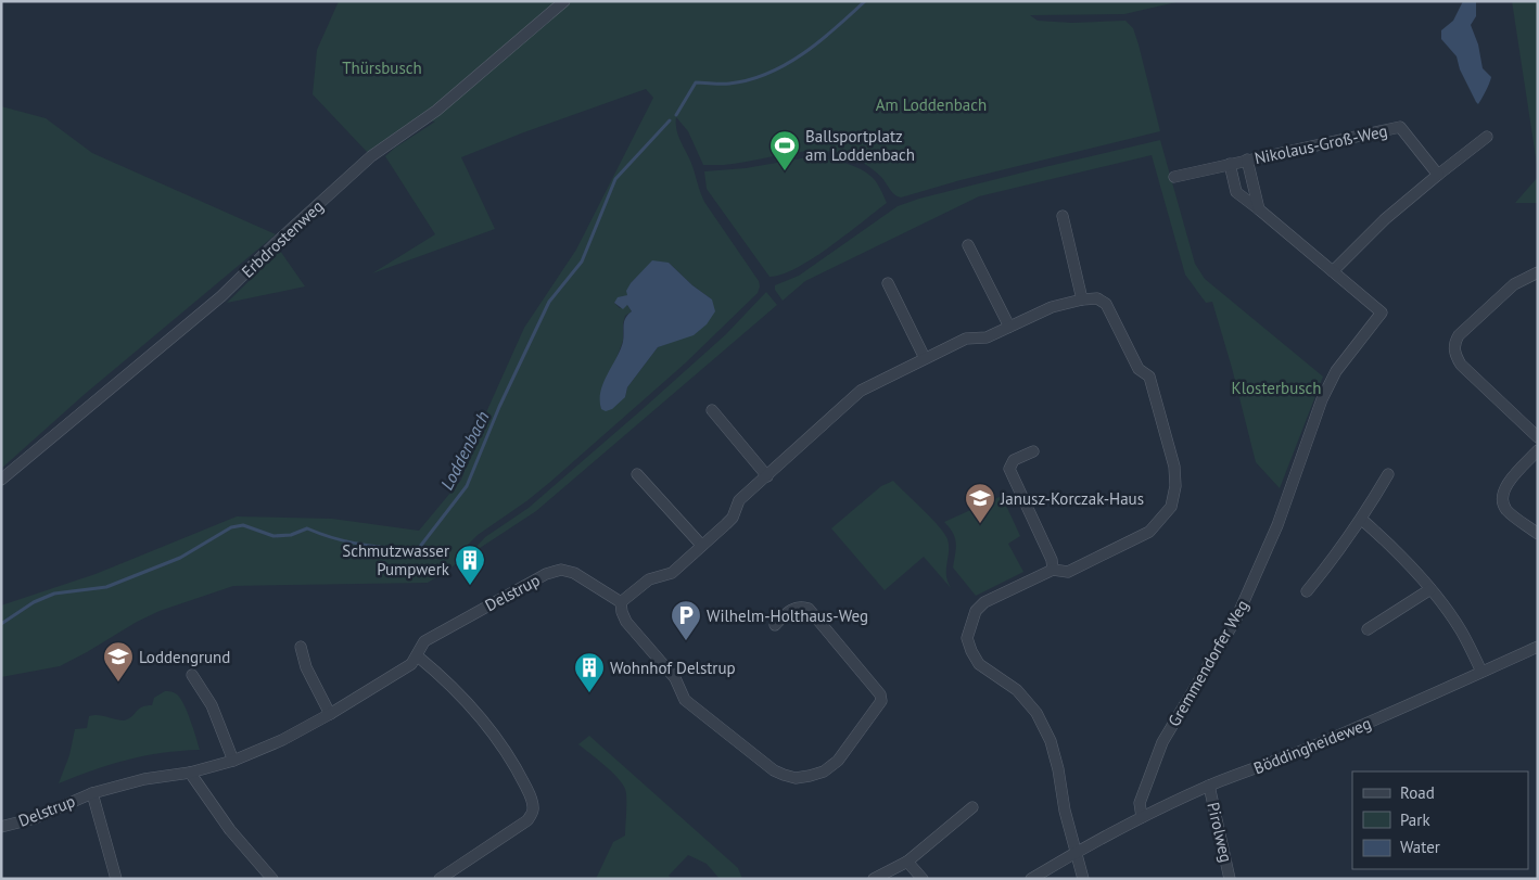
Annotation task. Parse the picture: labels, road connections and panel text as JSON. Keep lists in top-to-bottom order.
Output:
{
  "streets": {
    "street": [
      "Nikolaus-Groß-Weg",
      "Erbdrostenweg",
      "Delstrup",
      "Gremmendorfer Weg",
      "Böddingheideweg",
      "Pirolweg"
    ]
  },
  "crossings": [
    ["Gremmendorfer Weg", "Böddingheideweg"],
    ["Böddingheideweg", "Pirolweg"]
  ],
  "water": ["Loddenbach"],
  "parks": ["Thürsbusch", "Am Loddenbach", "Klosterbusch"],
  "places": {
    "sports": ["Ballsportplatz am Loddenbach"],
    "school or university": ["Janusz-Korczak-Haus", "Loddengrund"],
    "building": ["Schmutzwasser Pumpwerk", "Wohnhof Delstrup"],
    "parking": ["Wilhelm-Holthaus-Weg"]
  },
  "legend": ["Road", "Park", "Water"]
}
